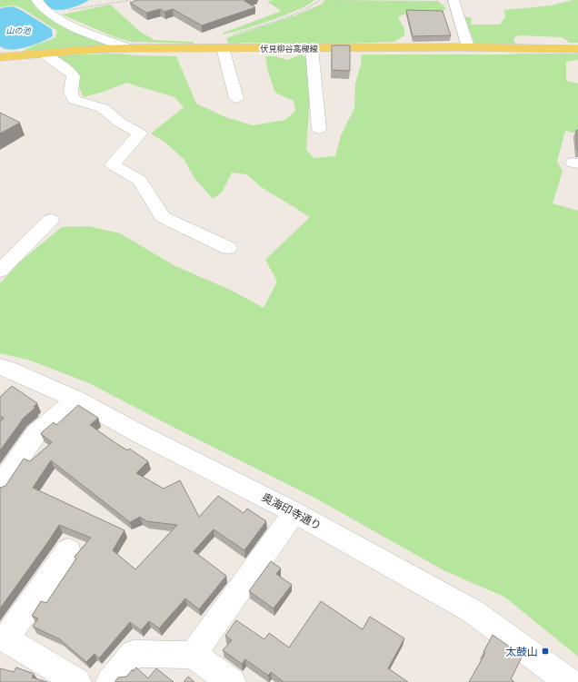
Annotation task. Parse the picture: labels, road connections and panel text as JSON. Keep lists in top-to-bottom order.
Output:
{
  "streets": {
    "main road": ["伏見柳谷高槻線"],
    "street": ["奥海印寺通り"]
  },
  "water": ["山の池"],
  "places": {
    "transit": ["太鼓山"]
  }
}
